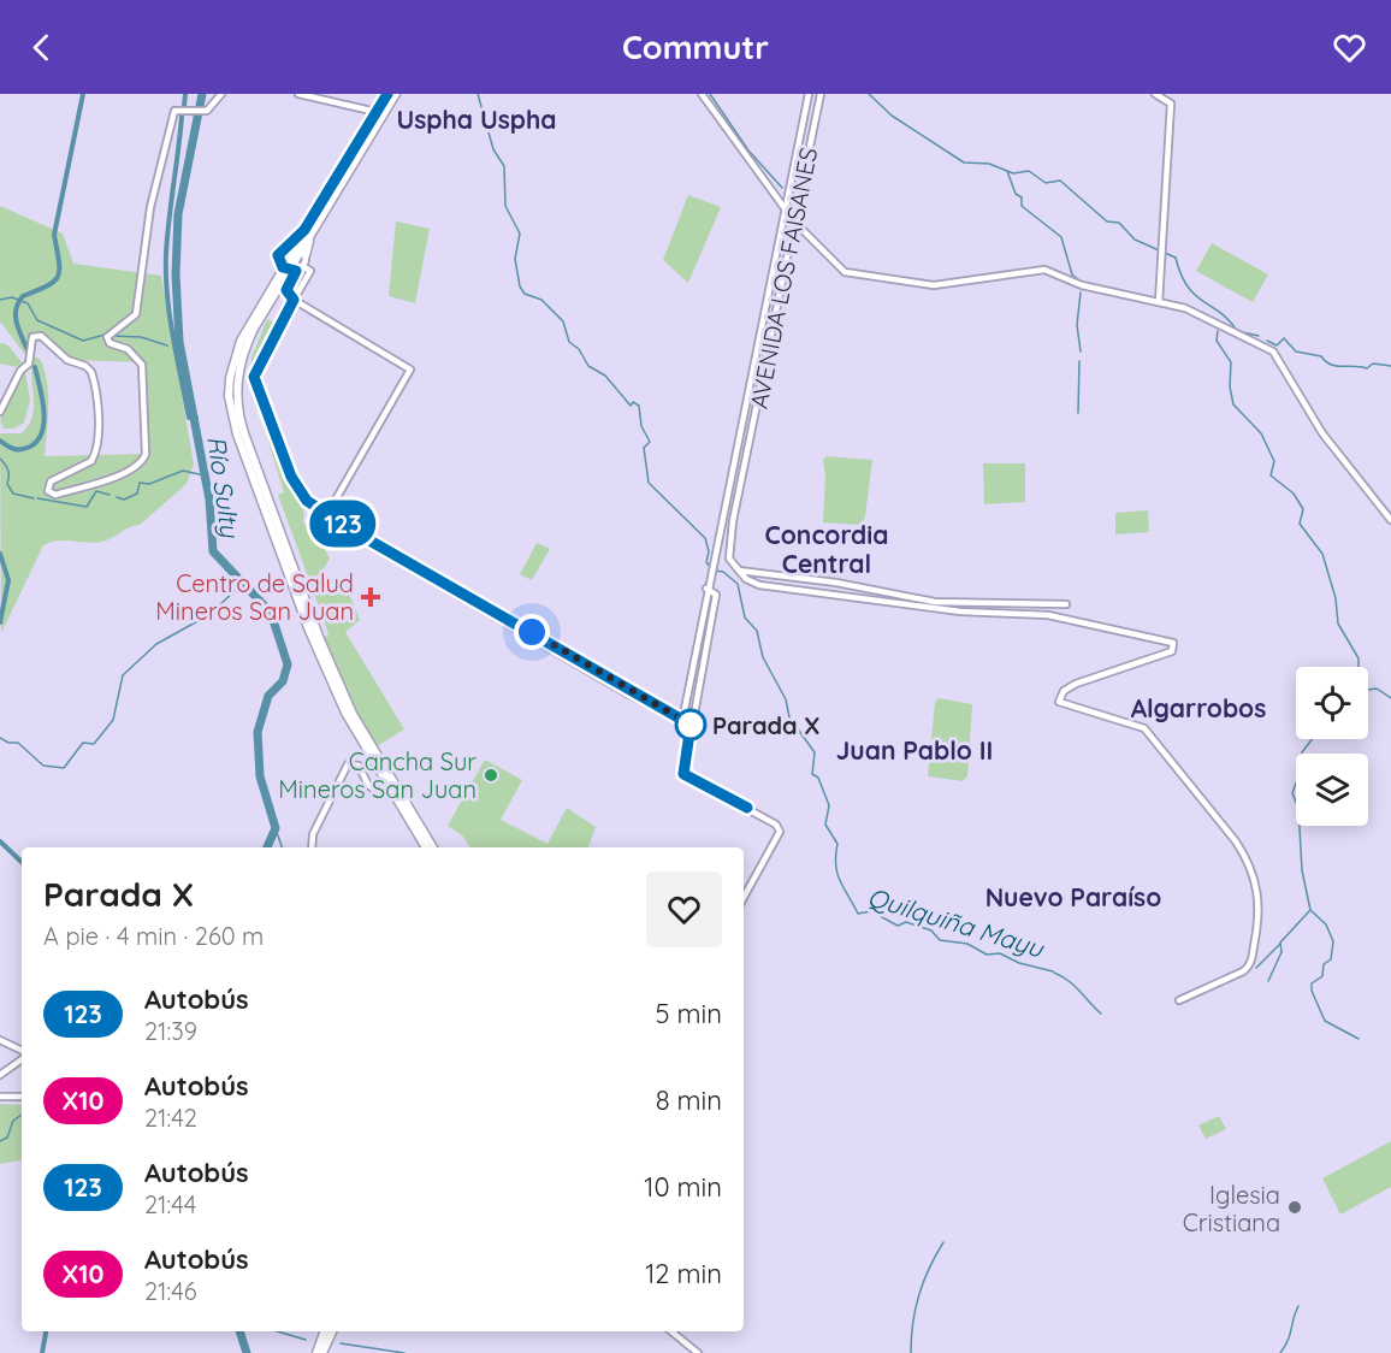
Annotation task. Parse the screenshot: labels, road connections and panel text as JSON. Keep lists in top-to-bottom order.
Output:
{
  "streets": {
    "street": ["AVENIDA LOS FAISANES"]
  },
  "districts": [
    "Uspha Uspha",
    "Concordia Central",
    "Algarrobos",
    "Juan Pablo II",
    "Nuevo Paraíso"
  ],
  "water": ["Río Sulty", "Quilquiña Mayu"],
  "places": {
    "health": ["Centro de Salud Mineros San Juan"],
    "other": ["Parada X", "Cancha Sur Mineros San Juan", "Iglesia Cristiana"]
  },
  "lines": ["bus line 123"],
  "page": {
    "header": "Commutr",
    "on_map": "123",
    "heading": ["Parada X", "A pie · 4 min · 260 m"],
    "list": [
      {
        "mark": "123",
        "name": "Autobús",
        "note": "21:39",
        "value": "5 min"
      },
      {
        "mark": "X10",
        "name": "Autobús",
        "note": "21:42",
        "value": "8 min"
      },
      {
        "mark": "123",
        "name": "Autobús",
        "note": "21:44",
        "value": "10 min"
      },
      {
        "mark": "X10",
        "name": "Autobús",
        "note": "21:46",
        "value": "12 min"
      }
    ]
  }
}
